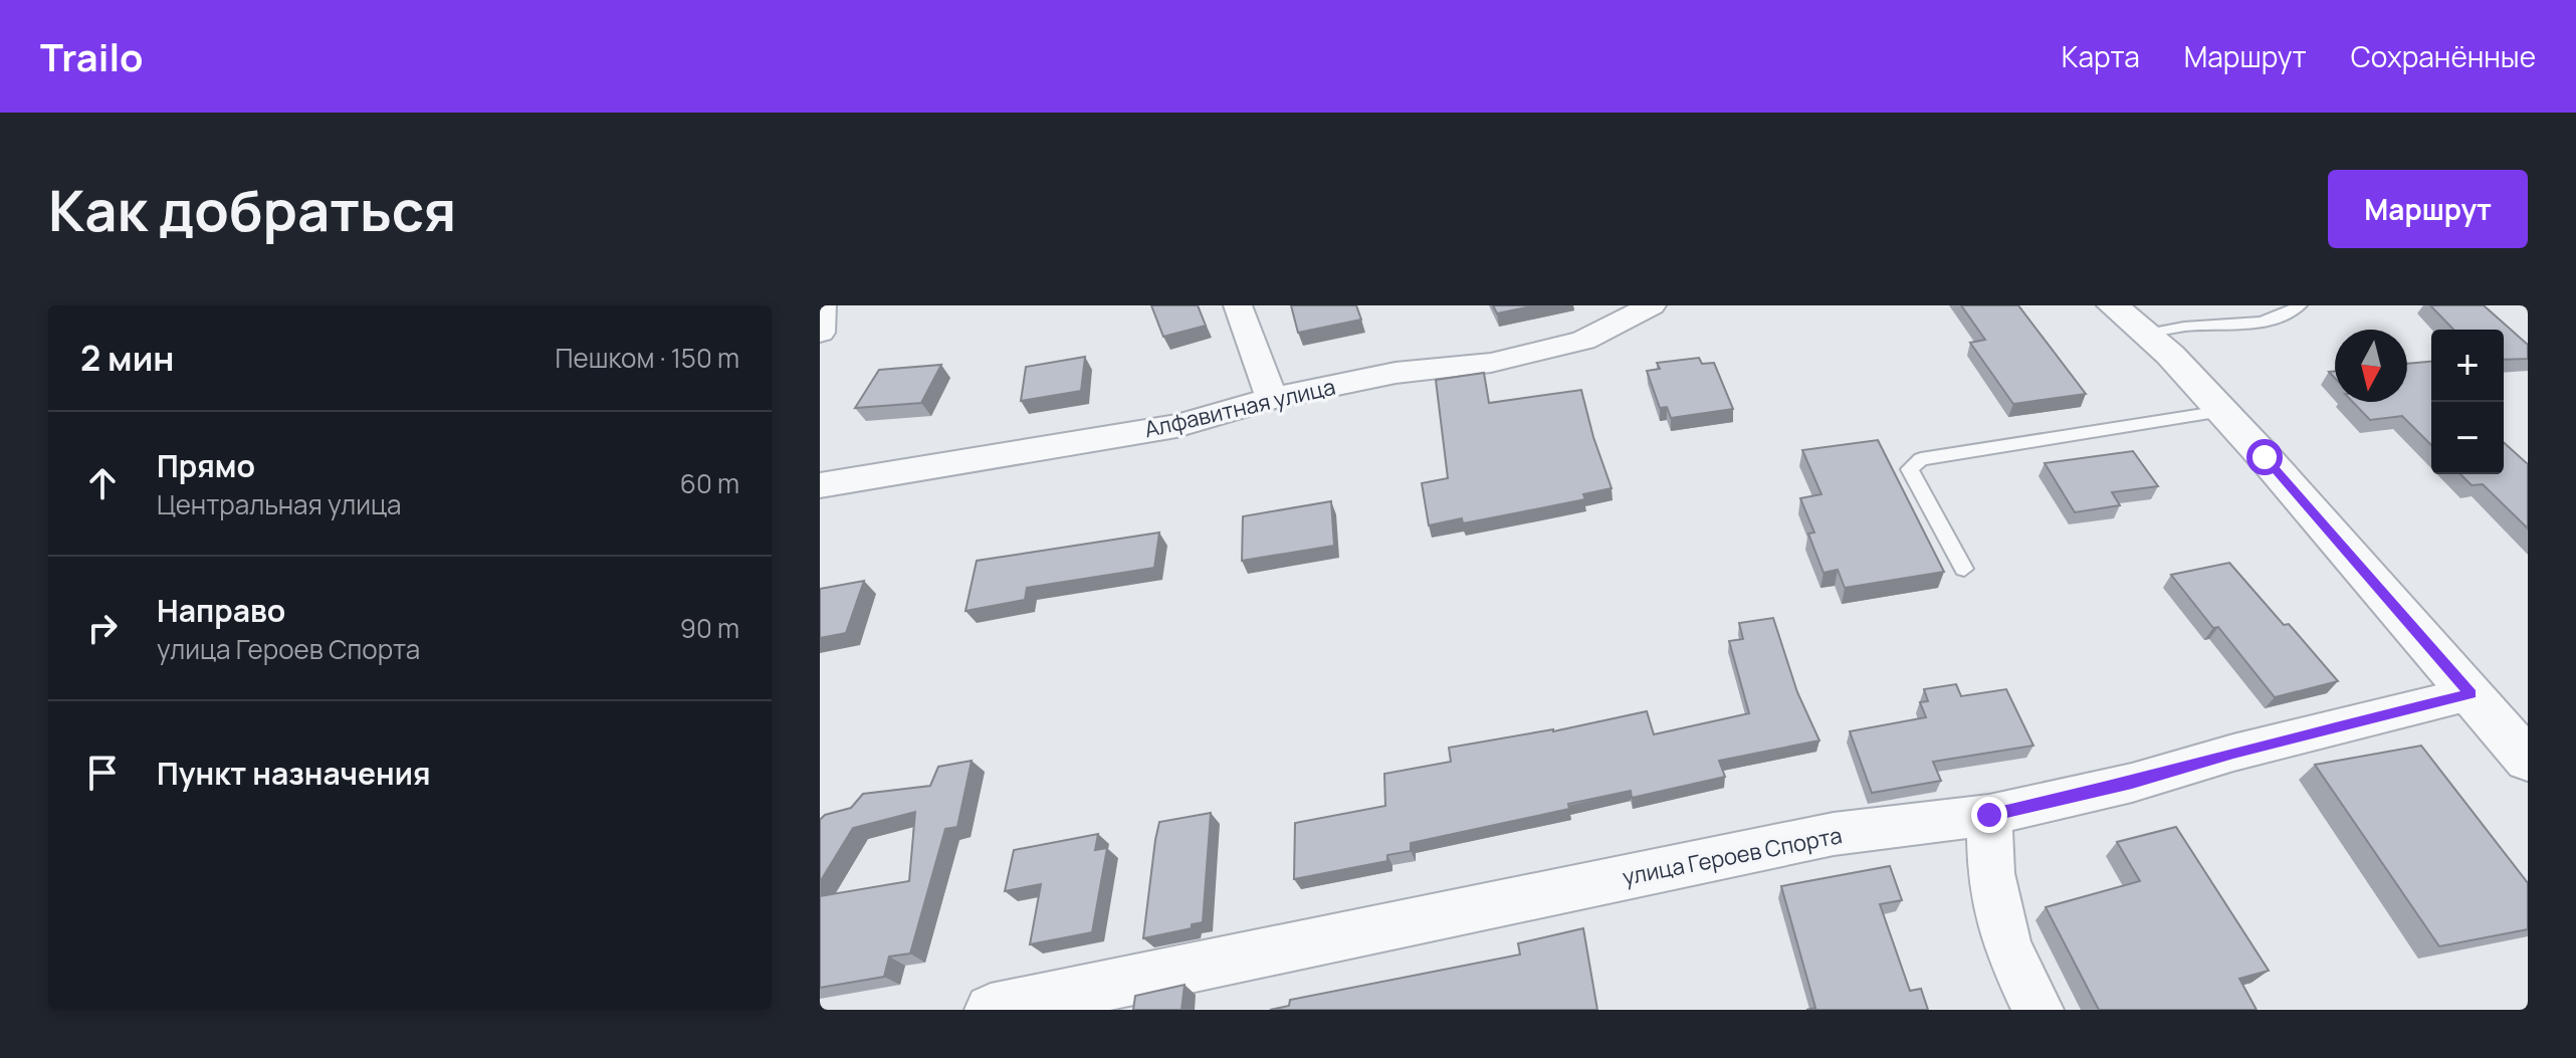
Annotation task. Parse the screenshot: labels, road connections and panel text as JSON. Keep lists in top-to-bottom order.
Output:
{
  "streets": {
    "street": ["Алфавитная улица", "улица Героев Спорта"]
  },
  "north": "bottom",
  "page": {
    "header": "Trailo",
    "nav": ["Карта", "Маршрут", "Сохранённые"],
    "buttons": "Маршрут",
    "title": "Как добраться",
    "heading": ["2 мин", "Пешком · 150 m"],
    "map_buttons": ["+", "−"],
    "list": [
      ["Прямо", "Центральная улица", "60 m"],
      ["Направо", "улица Героев Спорта", "90 m"],
      "Пункт назначения"
    ]
  }
}
